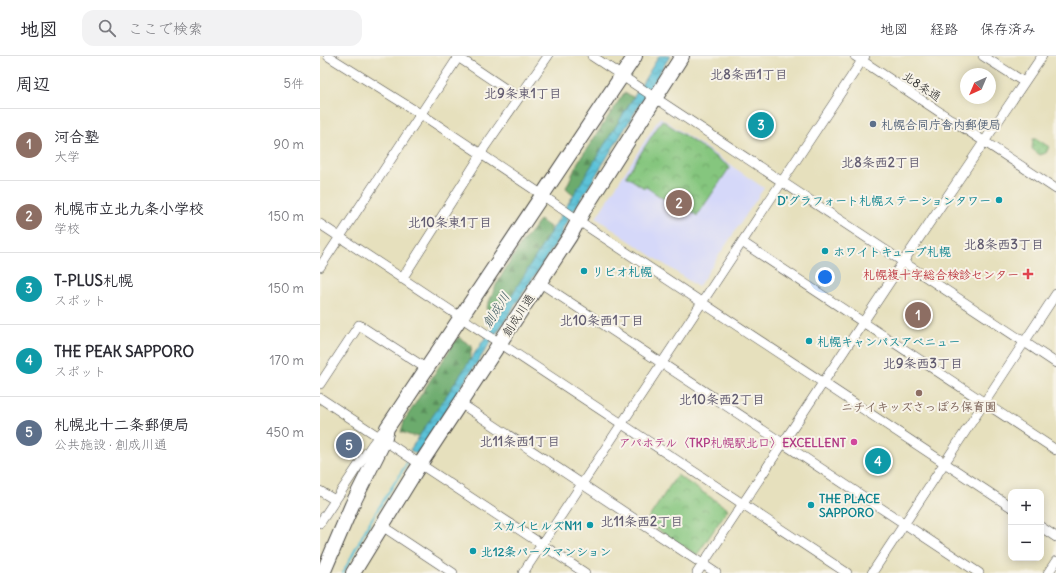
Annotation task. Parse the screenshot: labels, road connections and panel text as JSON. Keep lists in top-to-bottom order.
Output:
{
  "streets": {
    "highway": ["創成川通"],
    "street": ["北8条通"]
  },
  "districts": [
    "北8条西1丁目",
    "北9条東1丁目",
    "北8条西2丁目",
    "北10条東1丁目",
    "北8条西3丁目",
    "北10条西1丁目",
    "北9条西3丁目",
    "北10条西2丁目",
    "北11条西1丁目",
    "北11条西2丁目"
  ],
  "water": ["創成川"],
  "places": {
    "other": [
      "札幌合同庁舎内郵便局",
      "D'グラフォート札幌ステーションタワー",
      "ホワイトキューブ札幌",
      "リビオ札幌",
      "札幌キャンパスアベニュー",
      "ニチイキッズさっぽろ保育園",
      "アパホテル〈TKP札幌駅北口〉EXCELLENT",
      "THE PLACE SAPPORO",
      "スカイヒルズN11",
      "北12条パークマンション"
    ],
    "health": ["札幌複十字総合検診センター"]
  },
  "north": "bottom left",
  "page": {
    "header": "地図",
    "search": "ここで検索",
    "nav": ["地図", "経路", "保存済み"],
    "heading": ["周辺", "5件"],
    "list": [
      {
        "mark": "1",
        "name": "河合塾",
        "note": "大学",
        "value": "90 m"
      },
      {
        "mark": "2",
        "name": "札幌市立北九条小学校",
        "note": "学校",
        "value": "150 m"
      },
      {
        "mark": "3",
        "name": "T-PLUS札幌",
        "note": "スポット",
        "value": "150 m"
      },
      {
        "mark": "4",
        "name": "THE PEAK SAPPORO",
        "note": "スポット",
        "value": "170 m"
      },
      {
        "mark": "5",
        "name": "札幌北十二条郵便局",
        "note": "公共施設 · 創成川通",
        "value": "450 m"
      }
    ],
    "pins": [
      "3",
      "2",
      "1",
      "5",
      "4"
    ],
    "map_buttons": ["+", "−"]
  }
}
